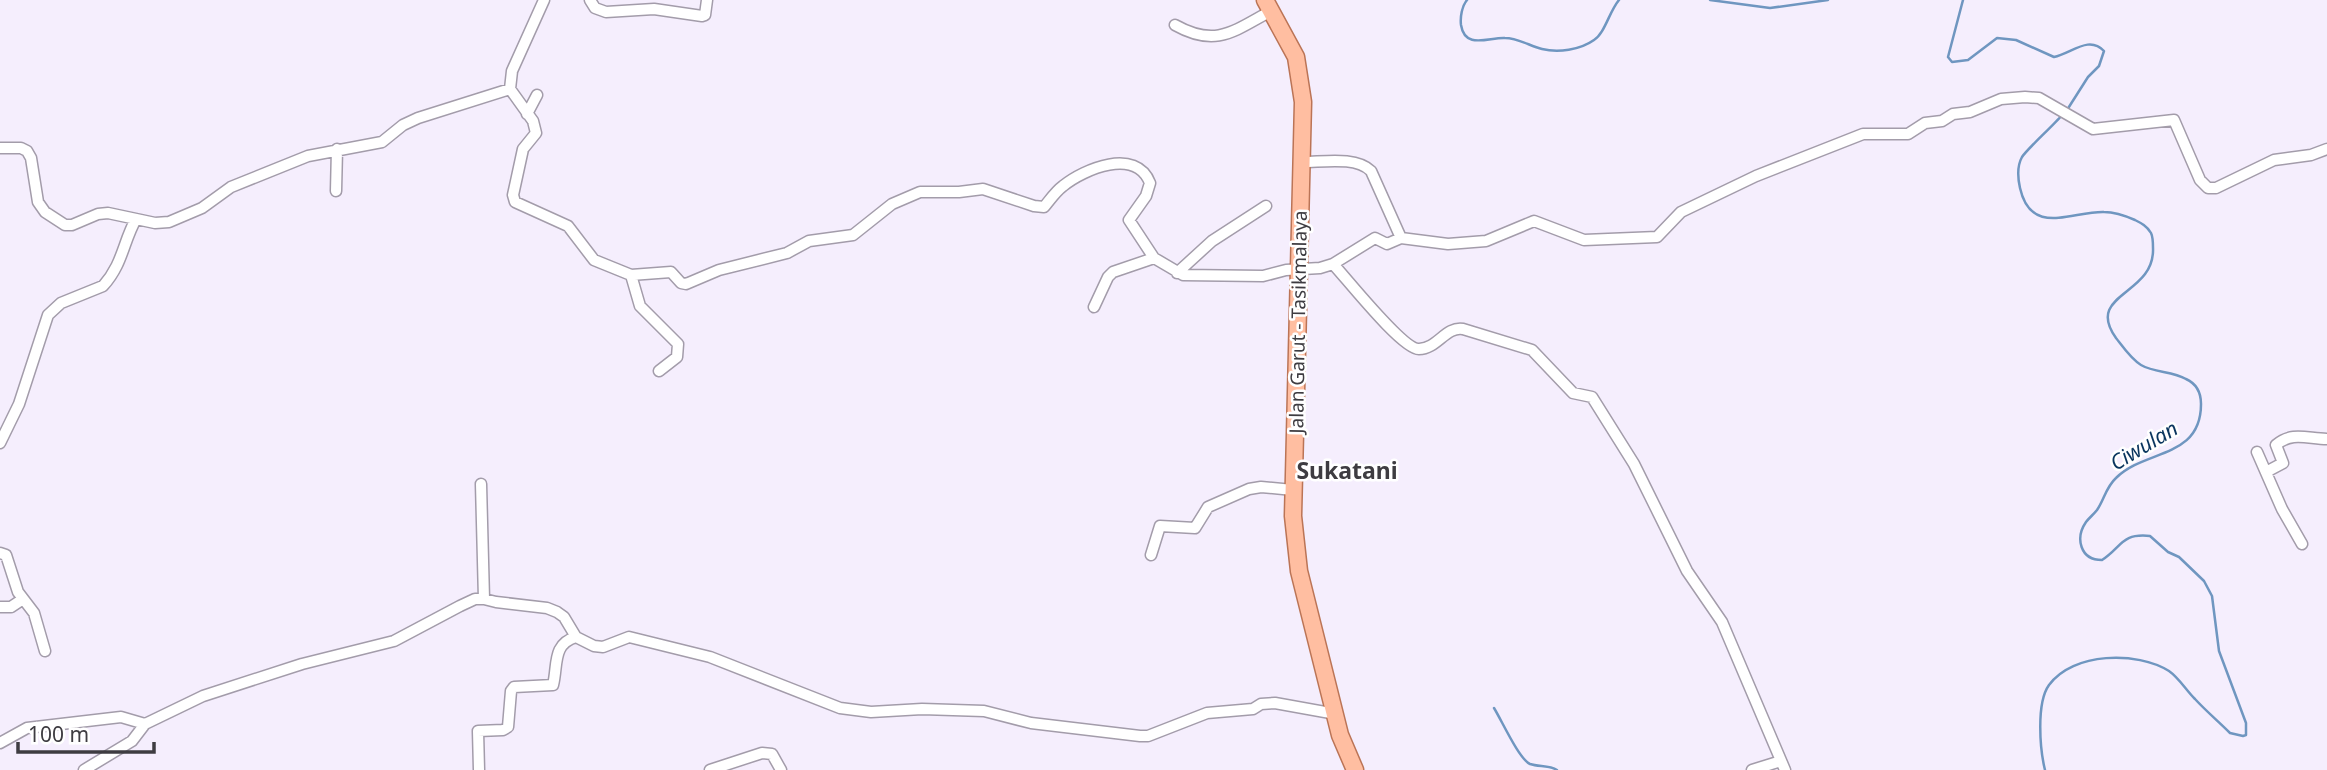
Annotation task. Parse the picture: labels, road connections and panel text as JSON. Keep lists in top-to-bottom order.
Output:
{
  "streets": {
    "main road": ["Jalan Garut - Tasikmalaya"]
  },
  "districts": ["Sukatani"],
  "water": ["Ciwulan"],
  "scale_bar": "100 m"
}
